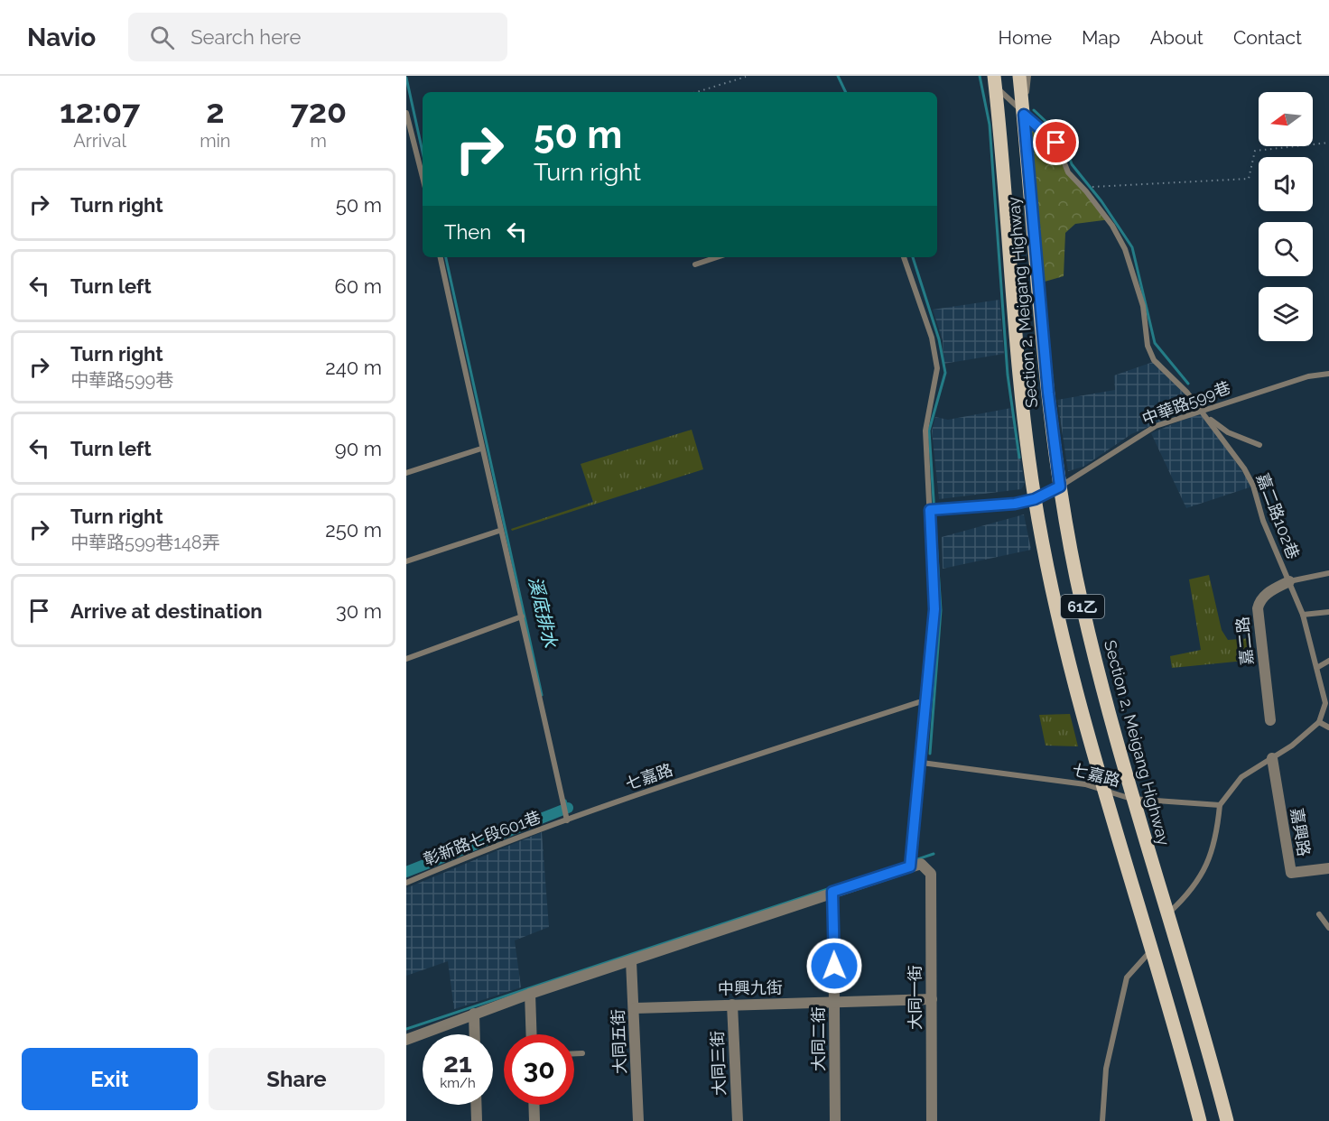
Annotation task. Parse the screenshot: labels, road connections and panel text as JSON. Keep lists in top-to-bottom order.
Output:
{
  "streets": {
    "main road": ["Section 2, Meigang Highway", "61乙"],
    "street": [
      "嘉二路",
      "嘉興路",
      "中興九街",
      "大同一街",
      "大同二街",
      "大同五街",
      "大同三街"
    ],
    "lane": [
      "中華路599巷",
      "嘉二路102巷",
      "七嘉路",
      "彰新路七段601巷"
    ]
  },
  "crossings": [
    ["Section 2, Meigang Highway", "中華路599巷"],
    ["Section 2, Meigang Highway", "嘉二路102巷"],
    ["Section 2, Meigang Highway", "七嘉路"],
    ["中華路599巷", "嘉二路102巷"],
    ["嘉二路102巷", "嘉二路"],
    ["七嘉路", "彰新路七段601巷"],
    ["中興九街", "大同一街"],
    ["中興九街", "大同二街"],
    ["中興九街", "大同五街"],
    ["中興九街", "大同三街"]
  ],
  "water": ["溪底排水"],
  "north": "left",
  "page": {
    "header": "Navio",
    "search": "Search here",
    "nav": [
      "Home",
      "Map",
      "About",
      "Contact"
    ],
    "eta": [
      "12:07",
      "Arrival",
      "2",
      "min",
      "720",
      "m"
    ],
    "turn": ["50 m", "Turn right"],
    "list": [
      {
        "name": "Turn right",
        "value": "50 m"
      },
      {
        "name": "Turn left",
        "value": "60 m"
      },
      {
        "name": "Turn right",
        "note": "中華路599巷",
        "value": "240 m"
      },
      {
        "name": "Turn left",
        "value": "90 m"
      },
      {
        "name": "Turn right",
        "note": "中華路599巷148弄",
        "value": "250 m"
      },
      {
        "name": "Arrive at destination",
        "value": "30 m"
      }
    ],
    "then": "Then",
    "speed": "21 km/h",
    "limit": "30",
    "buttons": ["Exit", "Share"]
  }
}
